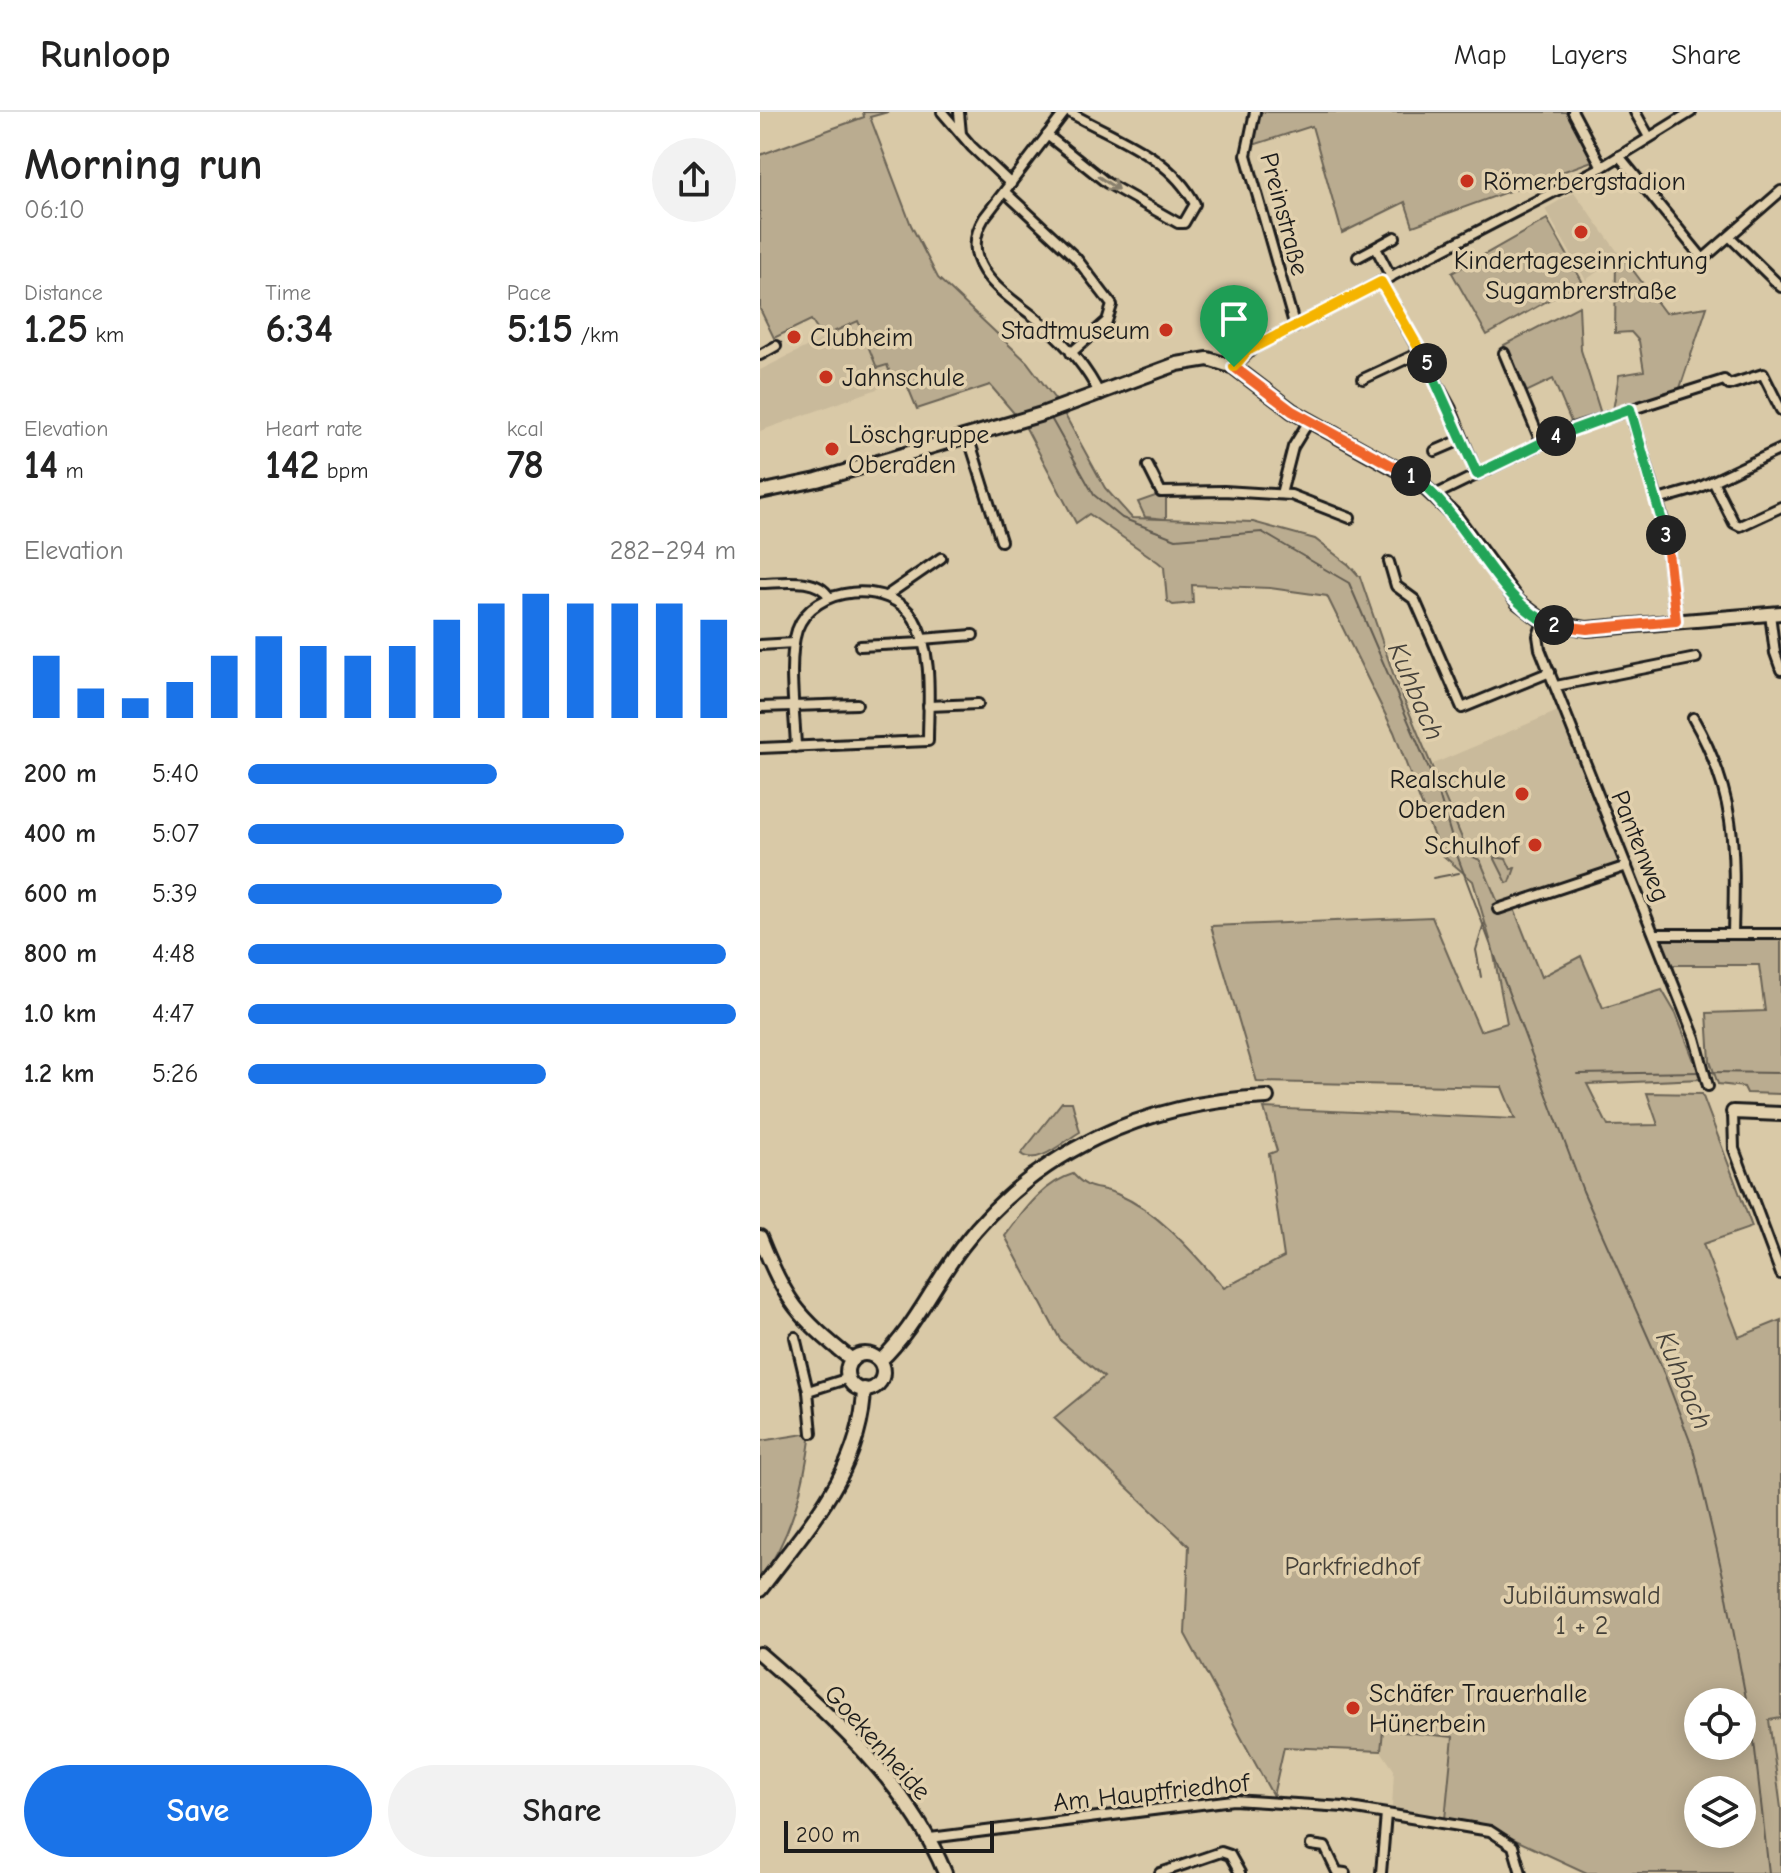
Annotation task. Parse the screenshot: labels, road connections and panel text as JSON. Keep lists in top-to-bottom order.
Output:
{
  "streets": {
    "main road": ["Goekenheide"],
    "street": ["Preinstraße", "Pantenweg", "Am Hauptfriedhof"]
  },
  "crossings": [
    ["Goekenheide", "Am Hauptfriedhof"]
  ],
  "water": ["Kuhbach"],
  "parks": ["Parkfriedhof", "Jubiläumswald 1 + 2"],
  "places": [
    "Römerbergstadion",
    "Kindertageseinrichtung Sugambrerstraße",
    "Stadtmuseum",
    "Clubheim",
    "Jahnschule",
    "Löschgruppe Oberaden",
    "Realschule Oberaden",
    "Schulhof",
    "Schäfer Trauerhalle Hünerbein"
  ],
  "scale_bar": "200 m",
  "page": {
    "header": "Runloop",
    "nav": ["Map", "Layers", "Share"],
    "heading": ["Morning run", "06:10"],
    "stats": [
      ["Distance", "1.25 km"],
      ["Time", "6:34"],
      ["Pace", "5:15 /km"],
      ["Elevation", "14 m"],
      ["Heart rate", "142 bpm"],
      ["kcal", "78"]
    ],
    "pins": [
      "5",
      "4",
      "1",
      "3",
      "2"
    ],
    "chart": ["Elevation", "282–294 m"],
    "list": [
      {
        "name": "200 m",
        "note": "5:40"
      },
      {
        "name": "400 m",
        "note": "5:07"
      },
      {
        "name": "600 m",
        "note": "5:39"
      },
      {
        "name": "800 m",
        "note": "4:48"
      },
      {
        "name": "1.0 km",
        "note": "4:47"
      },
      {
        "name": "1.2 km",
        "note": "5:26"
      }
    ],
    "buttons": ["Save", "Share"],
    "scale": "200 m"
  }
}
